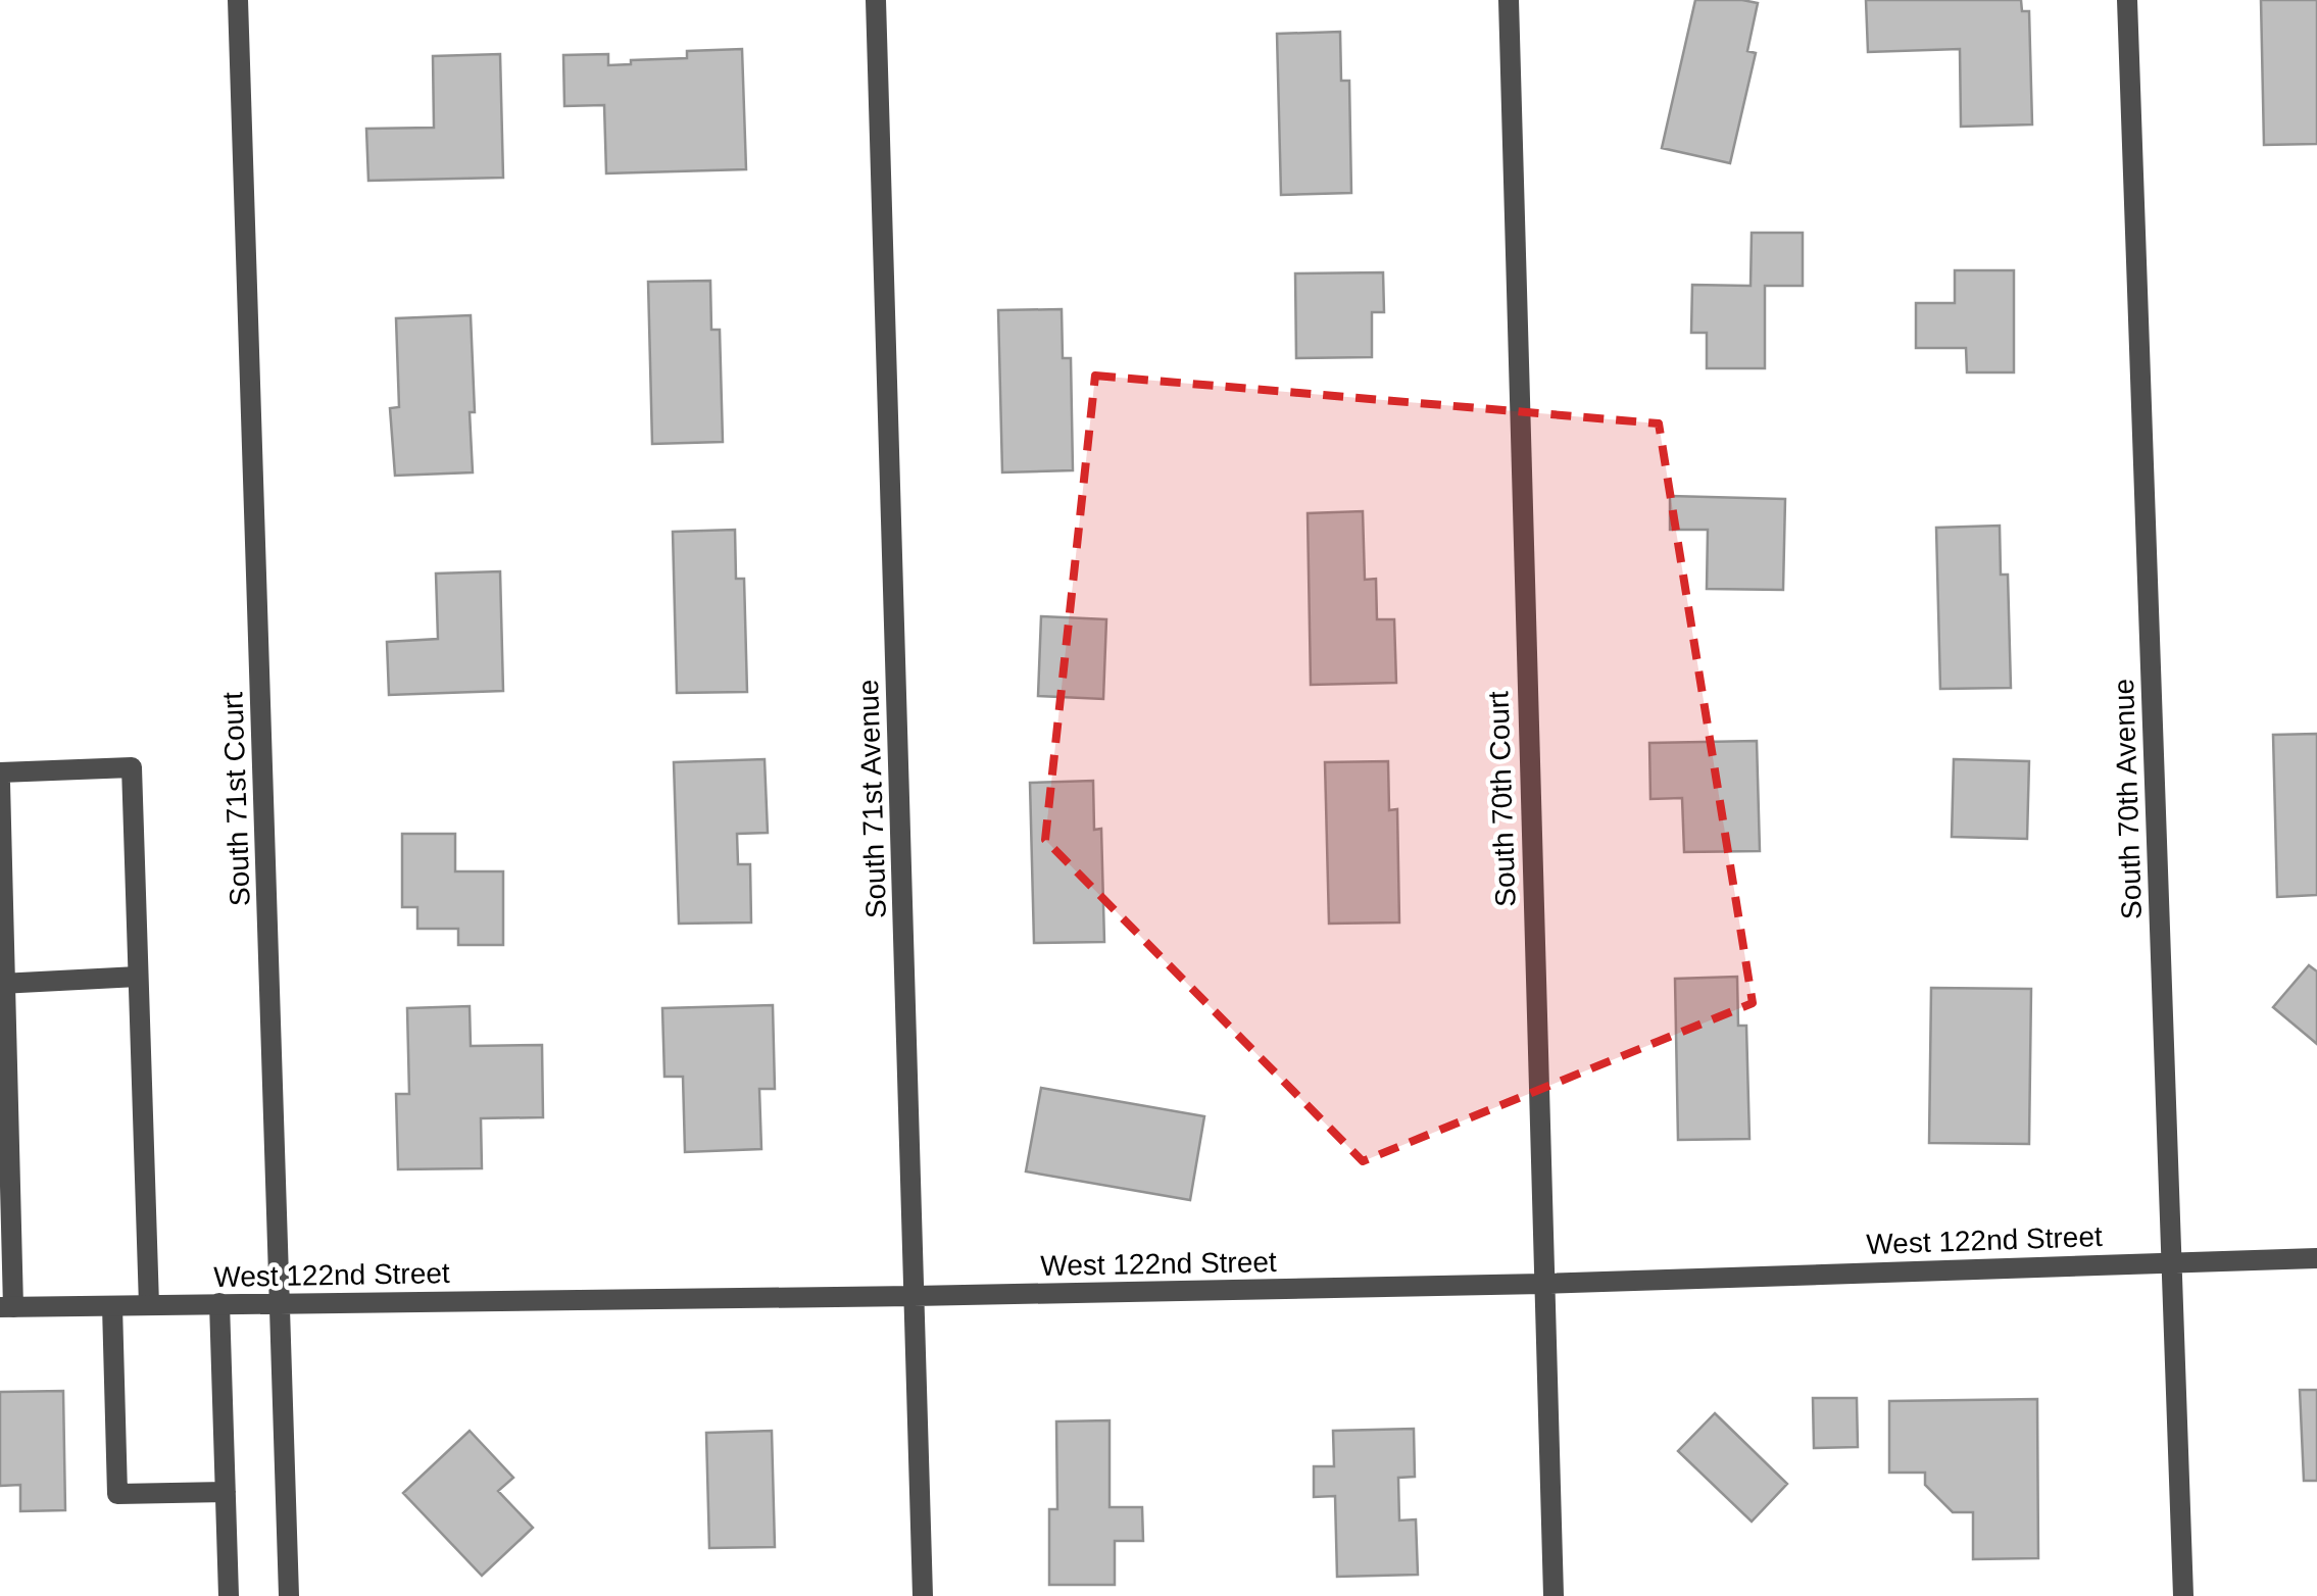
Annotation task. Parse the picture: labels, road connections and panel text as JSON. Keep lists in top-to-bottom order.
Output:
{
  "streets": {
    "street": [
      "South 71st Court",
      "South 71st Avenue",
      "South 70th Court",
      "South 70th Avenue",
      "West 122nd Street"
    ]
  },
  "crossings": [
    ["South 71st Court", "West 122nd Street"],
    ["South 71st Avenue", "West 122nd Street"],
    ["South 70th Court", "West 122nd Street"],
    ["South 70th Avenue", "West 122nd Street"]
  ]
}
